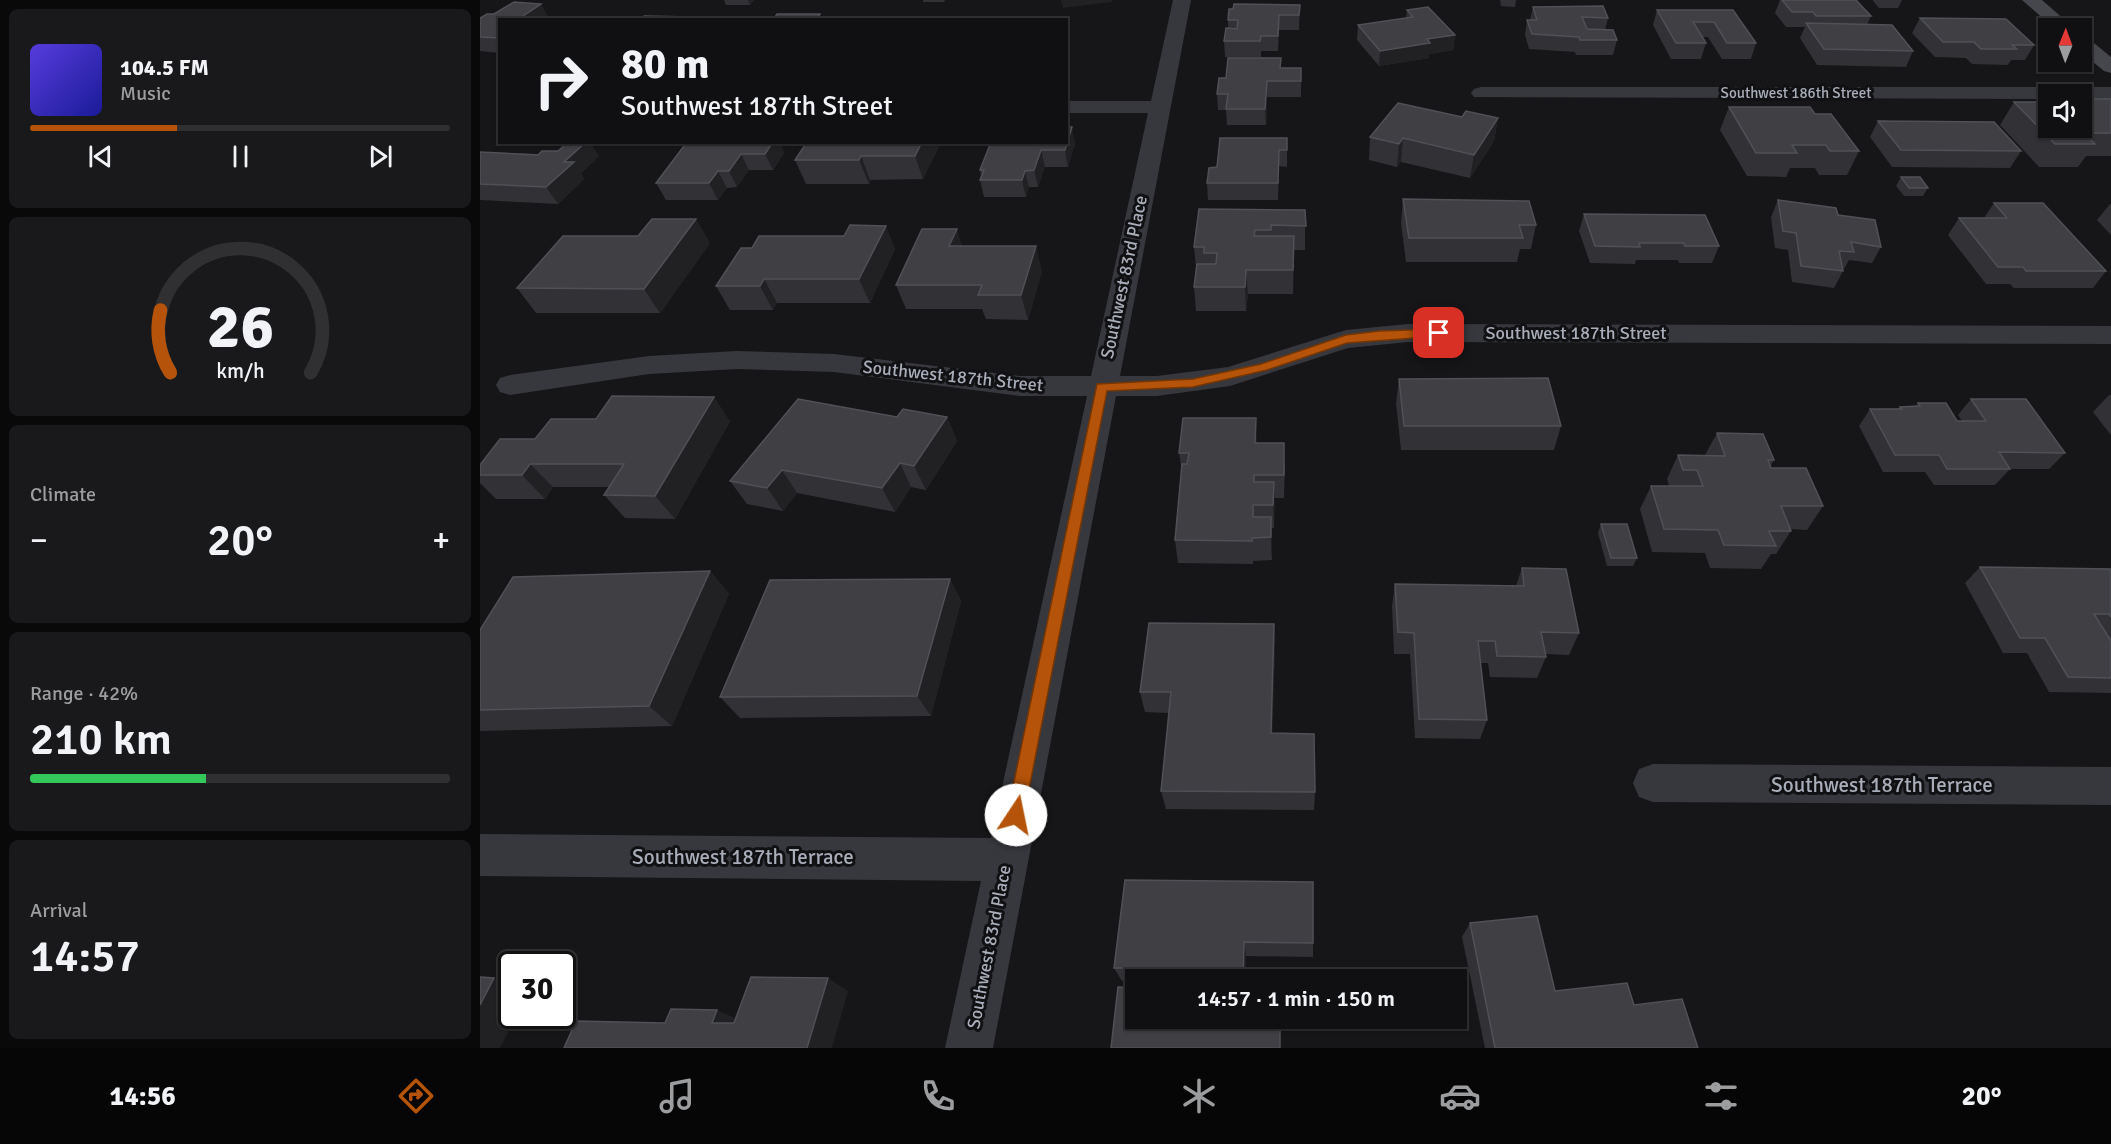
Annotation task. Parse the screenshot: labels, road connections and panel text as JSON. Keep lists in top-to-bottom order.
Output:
{
  "streets": {
    "street": [
      "Southwest 186th Street",
      "Southwest 83rd Place",
      "Southwest 187th Street",
      "Southwest 187th Terrace"
    ]
  },
  "crossings": [
    ["Southwest 83rd Place", "Southwest 187th Street"],
    ["Southwest 83rd Place", "Southwest 187th Terrace"]
  ],
  "north": "top",
  "page": {
    "turn": ["80 m", "Southwest 187th Street"],
    "song": ["104.5 FM", "Music"],
    "tile": [
      "Climate",
      ["Range · 42%", "210 km"],
      ["Arrival", "14:57"]
    ],
    "heat": ["−", "20°", "+"],
    "limit": "30",
    "trip": "14:57 · 1 min · 150 m",
    "tabs": ["14:56", "20°"],
    "gauge": ["26", "km/h"]
  }
}
